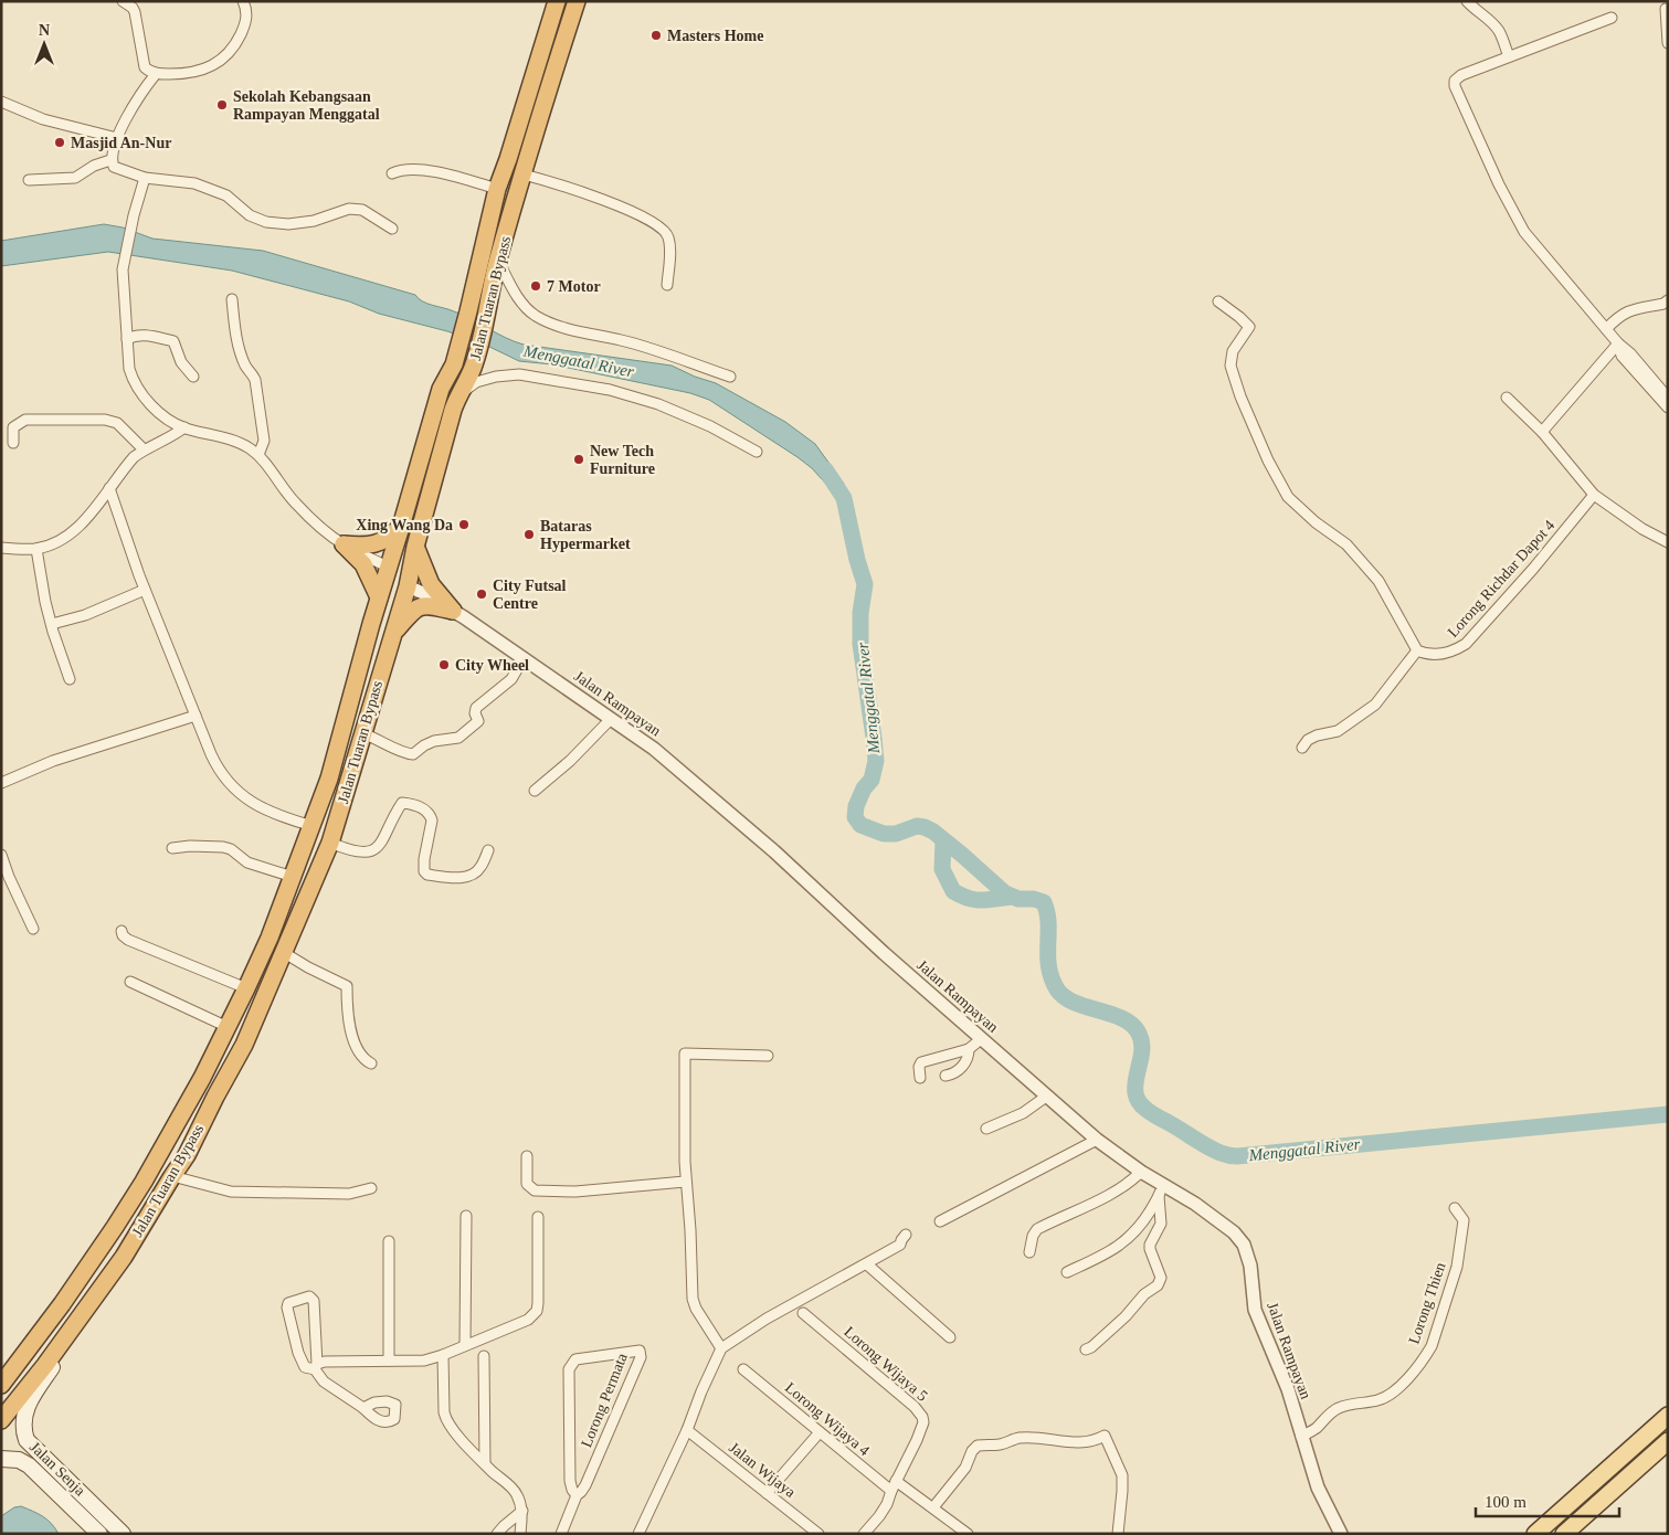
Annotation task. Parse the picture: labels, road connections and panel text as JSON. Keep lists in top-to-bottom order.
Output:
{
  "streets": {
    "highway": ["Jalan Tuaran Bypass"],
    "main road": ["Jalan Senja"],
    "street": [
      "Lorong Richdar Dapot 4",
      "Jalan Rampayan",
      "Lorong Thien",
      "Lorong Wijaya 5",
      "Lorong Permata",
      "Lorong Wijaya 4",
      "Jalan Wijaya"
    ]
  },
  "crossings": [
    ["Jalan Tuaran Bypass", "Jalan Rampayan"],
    ["Jalan Tuaran Bypass", "Jalan Senja"],
    ["Jalan Rampayan", "Lorong Thien"],
    ["Lorong Wijaya 5", "Lorong Wijaya 4"]
  ],
  "water": ["Menggatal River"],
  "places": [
    "Masters Home",
    "Sekolah Kebangsaan Rampayan Menggatal",
    "Masjid An-Nur",
    "7 Motor",
    "New Tech Furniture",
    "Xing Wang Da",
    "Bataras Hypermarket",
    "City Futsal Centre",
    "City Wheel"
  ],
  "scale_bar": "100 m",
  "north": "top"
}
